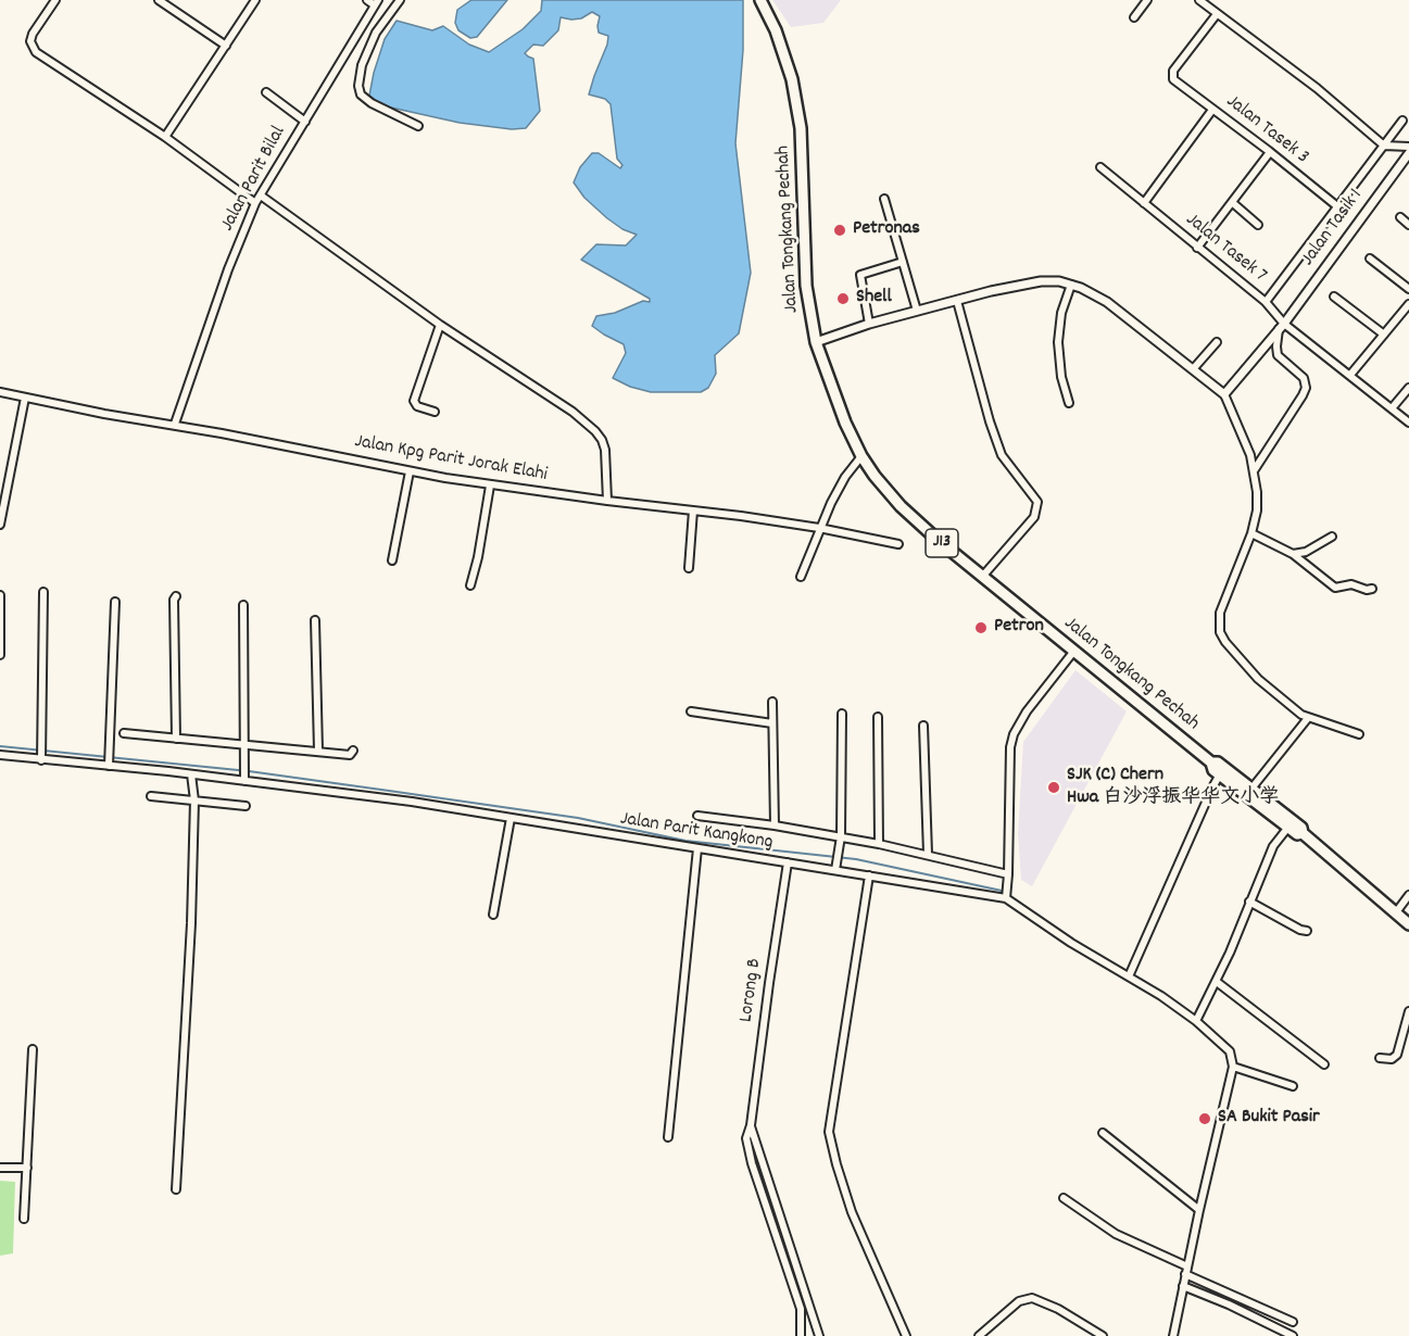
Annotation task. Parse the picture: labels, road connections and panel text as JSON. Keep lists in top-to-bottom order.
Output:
{
  "streets": {
    "main road": ["Jalan Tongkang Pechah", "J13"],
    "street": [
      "Jalan Tasek 3",
      "Jalan Parit Bilal",
      "Jalan Tasik 1",
      "Jalan Tasek 7",
      "Jalan Kpg Parit Jorak Elahi",
      "Jalan Parit Kangkong",
      "Lorong B"
    ]
  },
  "crossings": [
    ["Jalan Parit Bilal", "Jalan Kpg Parit Jorak Elahi"],
    ["Jalan Tasik 1", "Jalan Tasek 7"],
    ["Jalan Parit Kangkong", "Lorong B"]
  ],
  "places": [
    "Petronas",
    "Shell",
    "Petron",
    "SJK (C) Chern Hwa 白沙浮振华华文小学",
    "SA Bukit Pasir"
  ]
}
